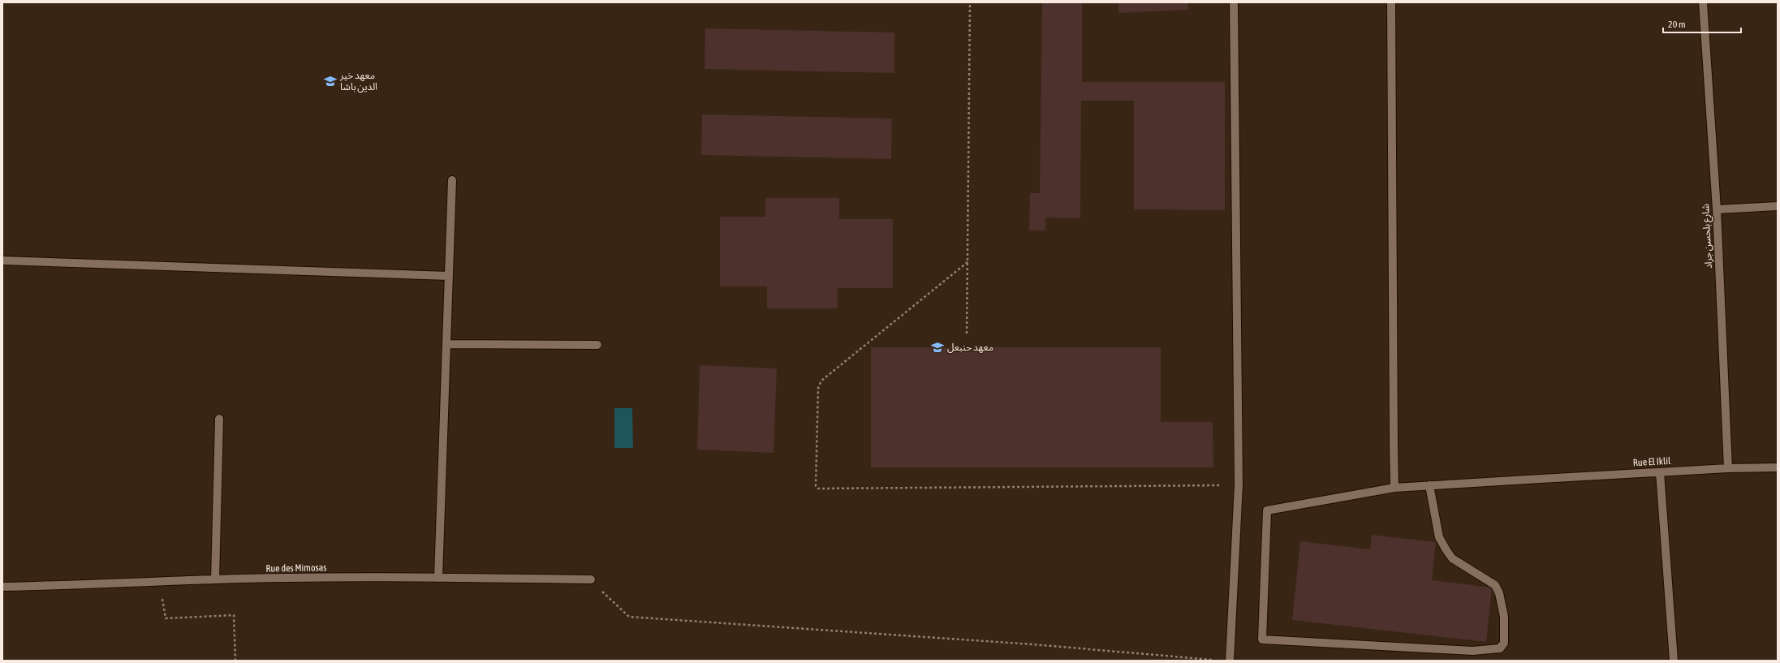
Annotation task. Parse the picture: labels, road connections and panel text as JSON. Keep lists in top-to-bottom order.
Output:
{
  "streets": {
    "street": ["شارع بلحسن جراد", "Rue El Iklil", "Rue des Mimosas"]
  },
  "crossings": [
    ["شارع بلحسن جراد", "Rue El Iklil"]
  ],
  "places": {
    "school or university": ["معهد خير الدين باشا", "معهد حنبعل"]
  },
  "scale_bar": "20 m"
}
